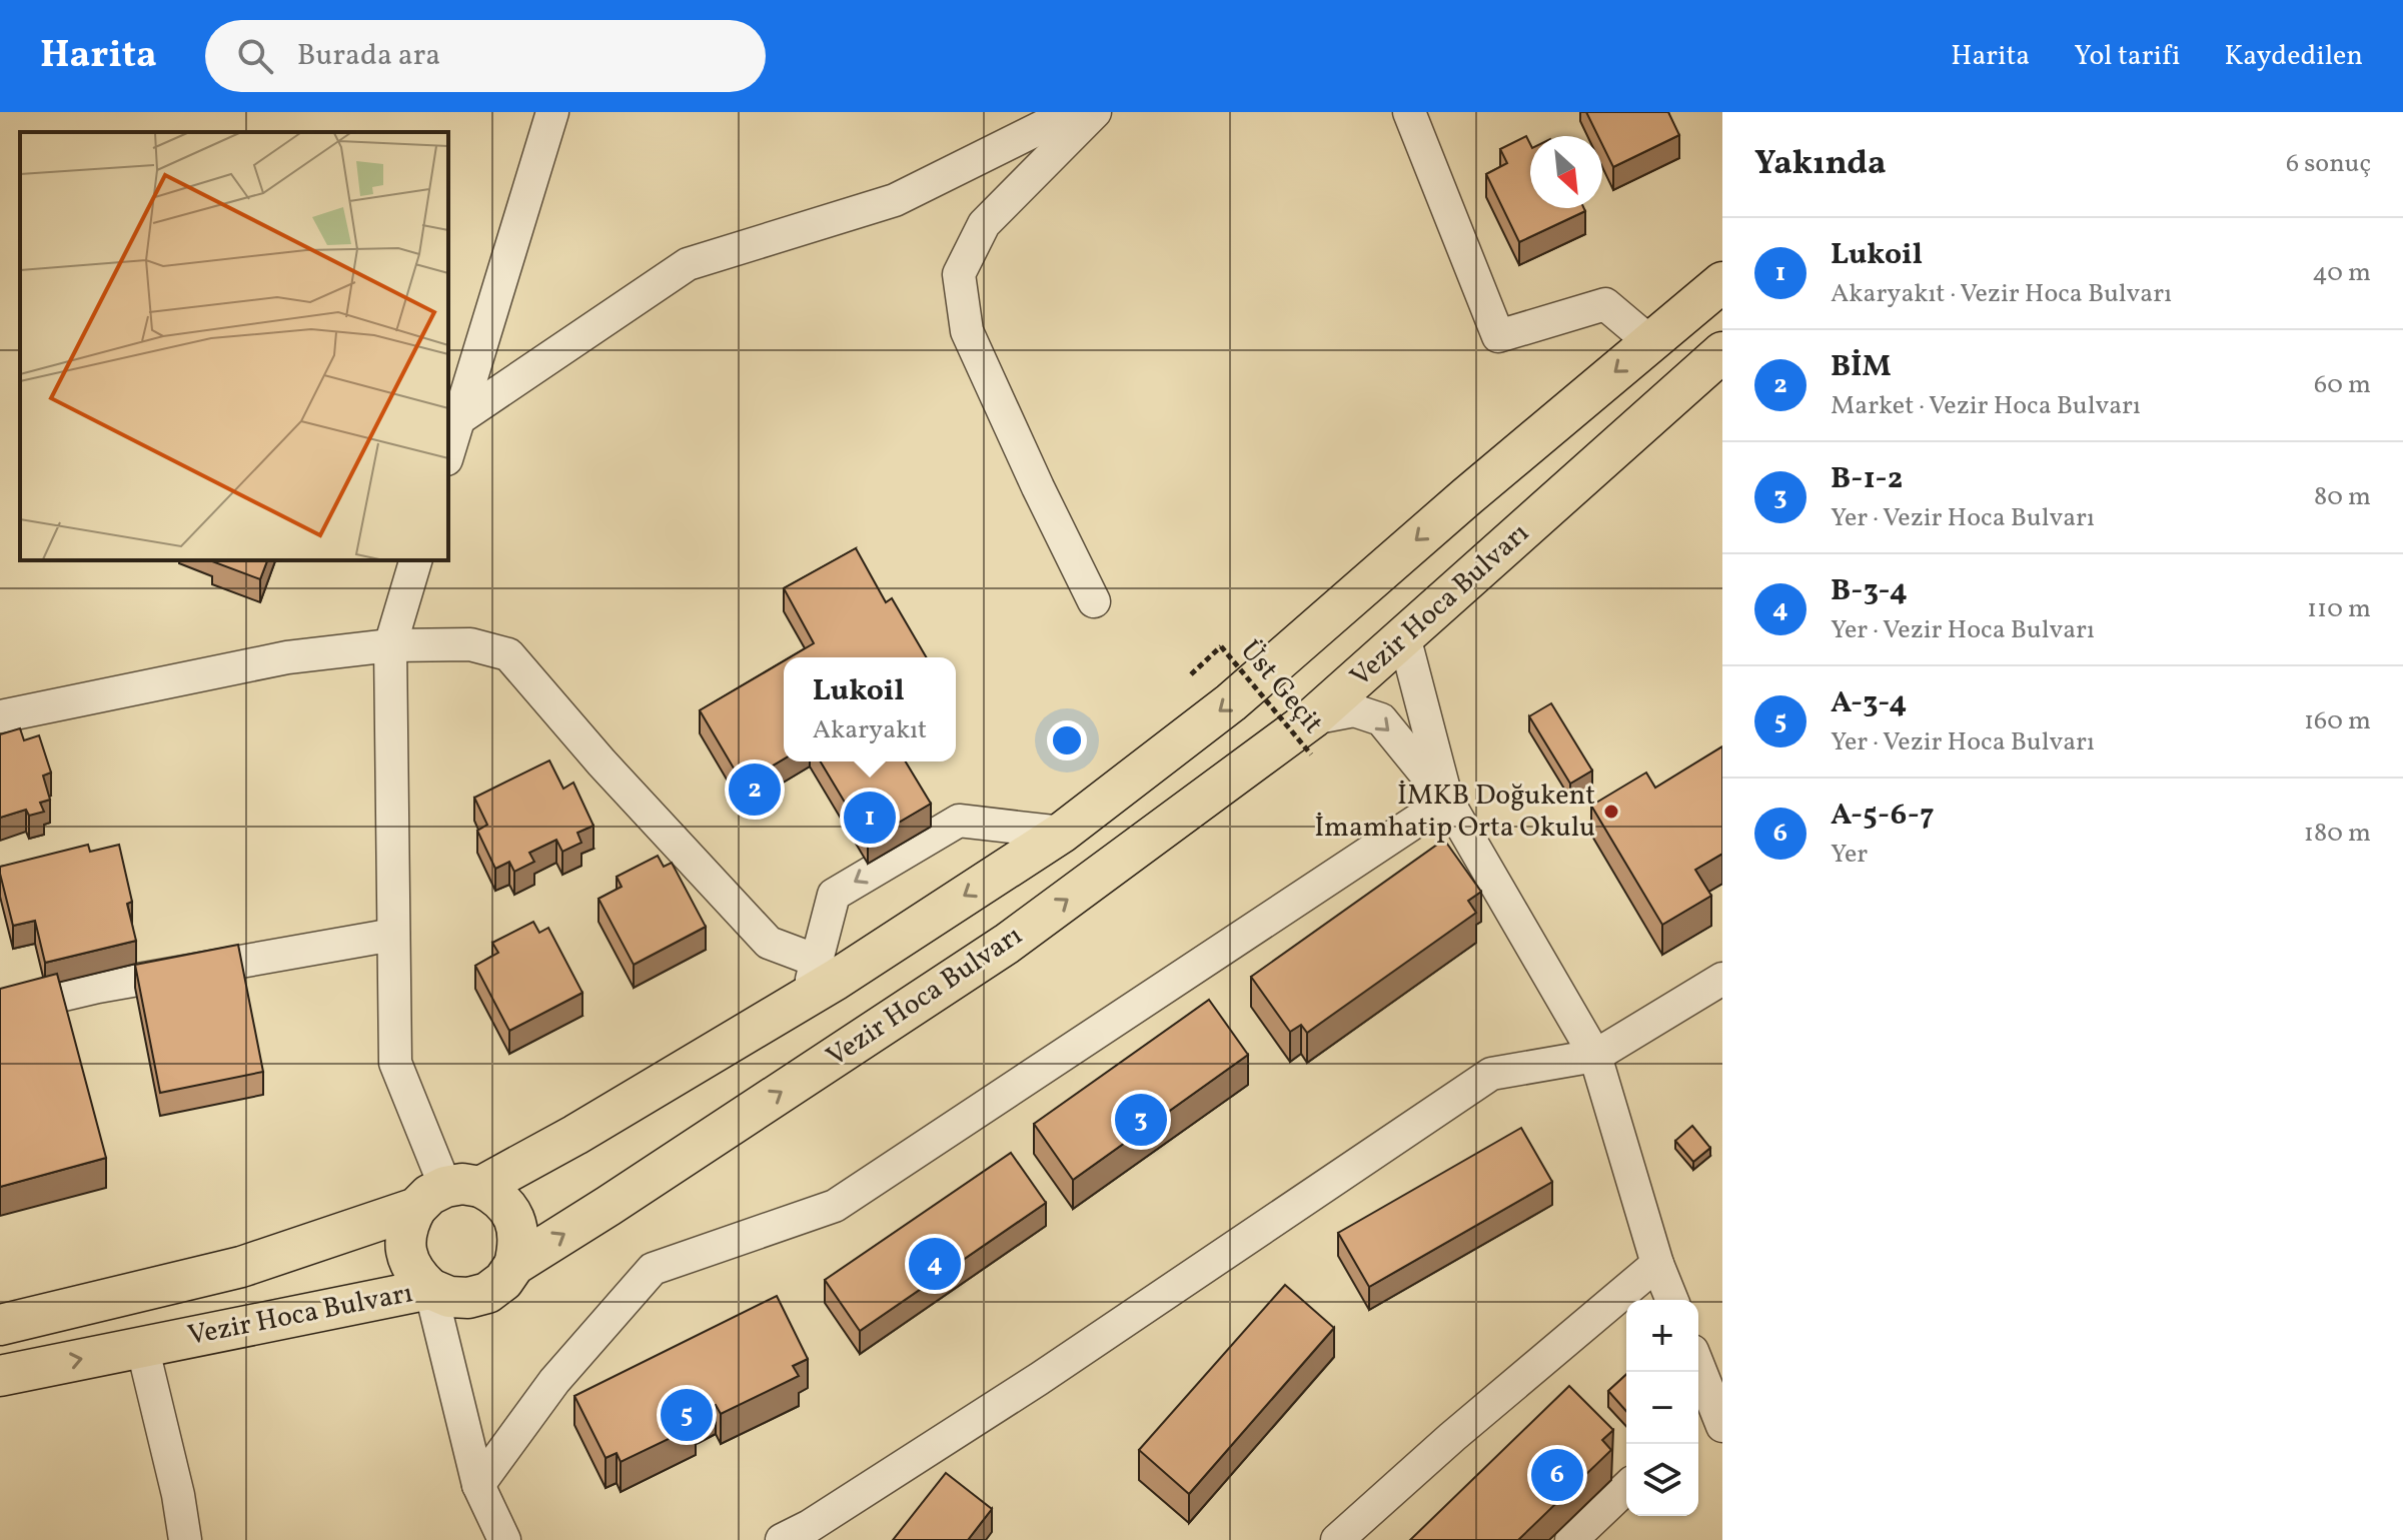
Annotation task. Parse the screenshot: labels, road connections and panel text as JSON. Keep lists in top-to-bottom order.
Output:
{
  "streets": {
    "main road": ["Vezir Hoca Bulvarı"],
    "path": ["Üst Geçit"]
  },
  "crossings": [
    ["Vezir Hoca Bulvarı", "Üst Geçit"]
  ],
  "places": ["İMKB Doğukent İmamhatip Orta Okulu"],
  "north": "bottom right",
  "page": {
    "header": "Harita",
    "search": "Burada ara",
    "nav": ["Harita", "Yol tarifi", "Kaydedilen"],
    "heading": ["Yakında", "6 sonuç"],
    "list": [
      {
        "mark": "1",
        "name": "Lukoil",
        "note": "Akaryakıt · Vezir Hoca Bulvarı",
        "value": "40 m"
      },
      {
        "mark": "2",
        "name": "BİM",
        "note": "Market · Vezir Hoca Bulvarı",
        "value": "60 m"
      },
      {
        "mark": "3",
        "name": "B-1-2",
        "note": "Yer · Vezir Hoca Bulvarı",
        "value": "80 m"
      },
      {
        "mark": "4",
        "name": "B-3-4",
        "note": "Yer · Vezir Hoca Bulvarı",
        "value": "110 m"
      },
      {
        "mark": "5",
        "name": "A-3-4",
        "note": "Yer · Vezir Hoca Bulvarı",
        "value": "160 m"
      },
      {
        "mark": "6",
        "name": "A-5-6-7",
        "note": "Yer",
        "value": "180 m"
      }
    ],
    "popup": ["Lukoil", "Akaryakıt"],
    "pins": [
      "2",
      "1",
      "3",
      "4",
      "5",
      "6"
    ],
    "map_buttons": ["+", "−"]
  }
}
